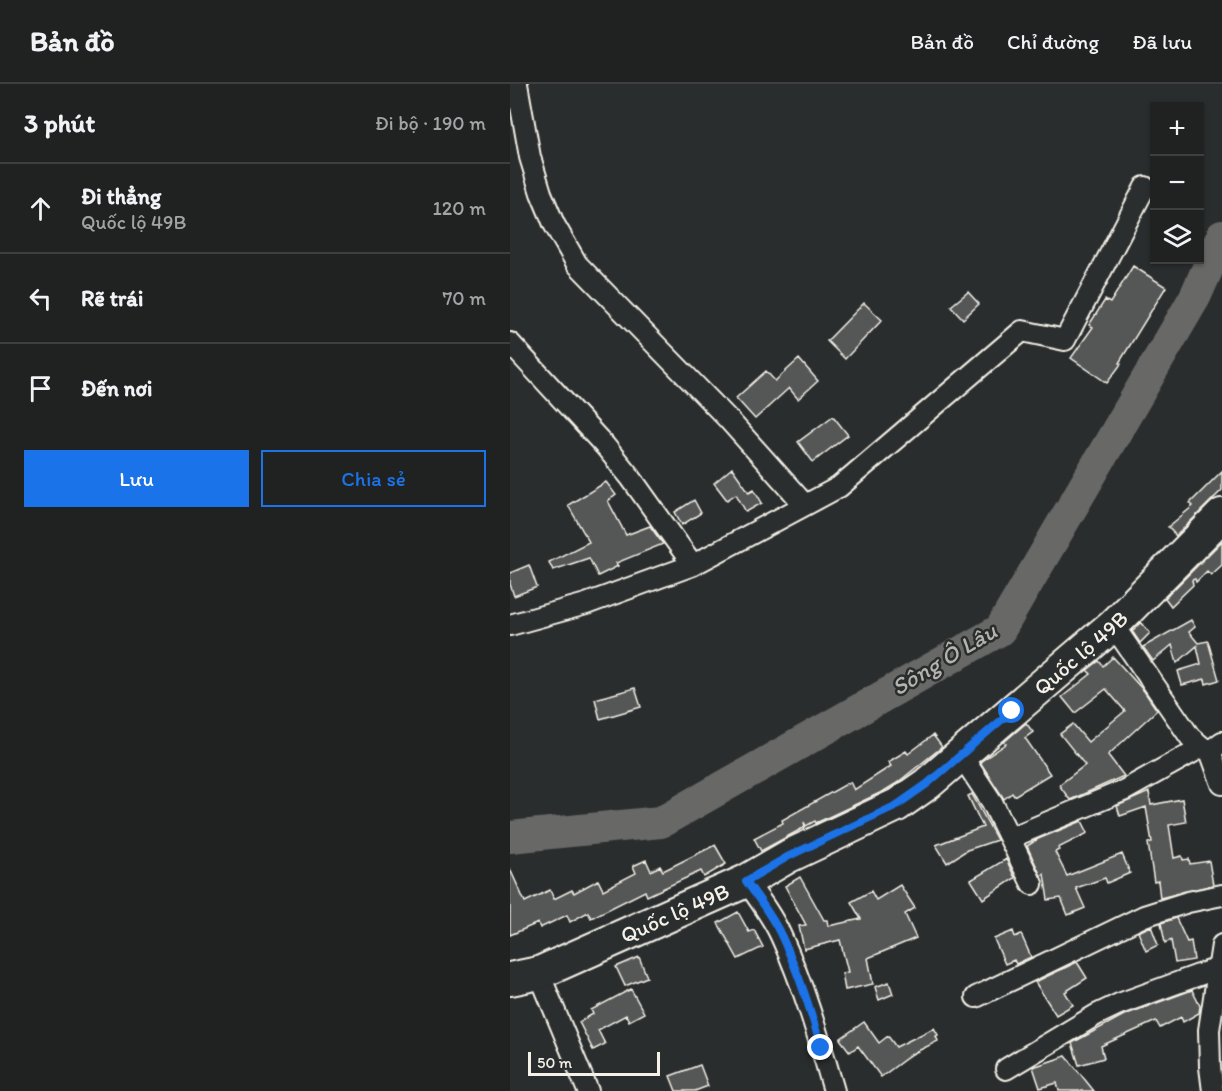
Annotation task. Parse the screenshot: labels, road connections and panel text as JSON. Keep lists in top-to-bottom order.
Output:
{
  "streets": {
    "main road": ["Quốc lộ 49B"]
  },
  "water": ["Sông Ô Lâu"],
  "scale_bar": "50 m",
  "page": {
    "header": "Bản đồ",
    "nav": ["Bản đồ", "Chỉ đường", "Đã lưu"],
    "heading": ["3 phút", "Đi bộ · 190 m"],
    "map_buttons": ["+", "−"],
    "list": [
      ["Đi thẳng", "Quốc lộ 49B", "120 m"],
      ["Rẽ trái", "70 m"],
      "Đến nơi"
    ],
    "buttons": ["Lưu", "Chia sẻ"],
    "scale": "50 m"
  }
}
